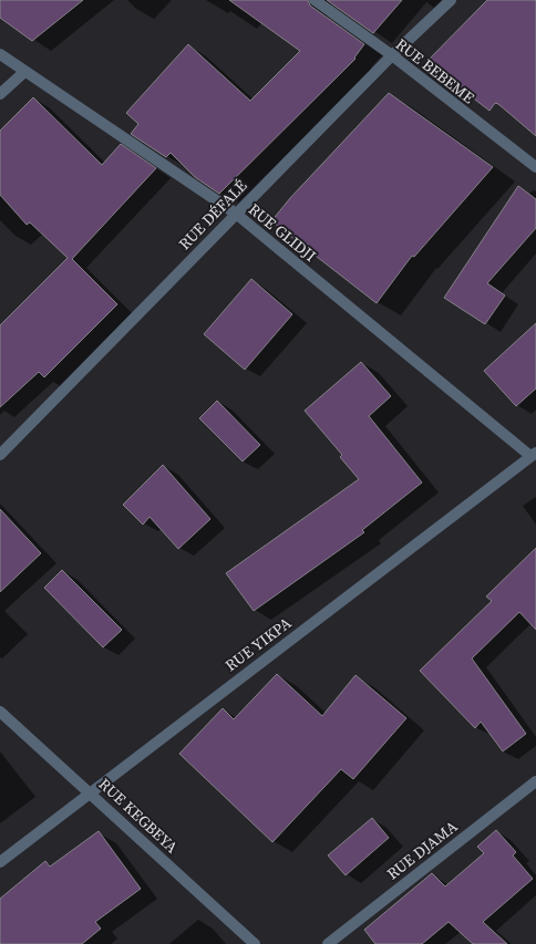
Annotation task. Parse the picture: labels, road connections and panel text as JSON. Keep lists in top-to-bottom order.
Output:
{
  "streets": {
    "street": [
      "RUE BEBEME",
      "RUE DÉFALÉ",
      "RUE GLIDJI",
      "RUE YIKPA",
      "RUE KEGBEYA",
      "RUE DJAMA"
    ]
  },
  "crossings": [
    ["RUE BEBEME", "RUE DÉFALÉ"],
    ["RUE DÉFALÉ", "RUE GLIDJI"],
    ["RUE GLIDJI", "RUE YIKPA"],
    ["RUE YIKPA", "RUE KEGBEYA"]
  ]
}
